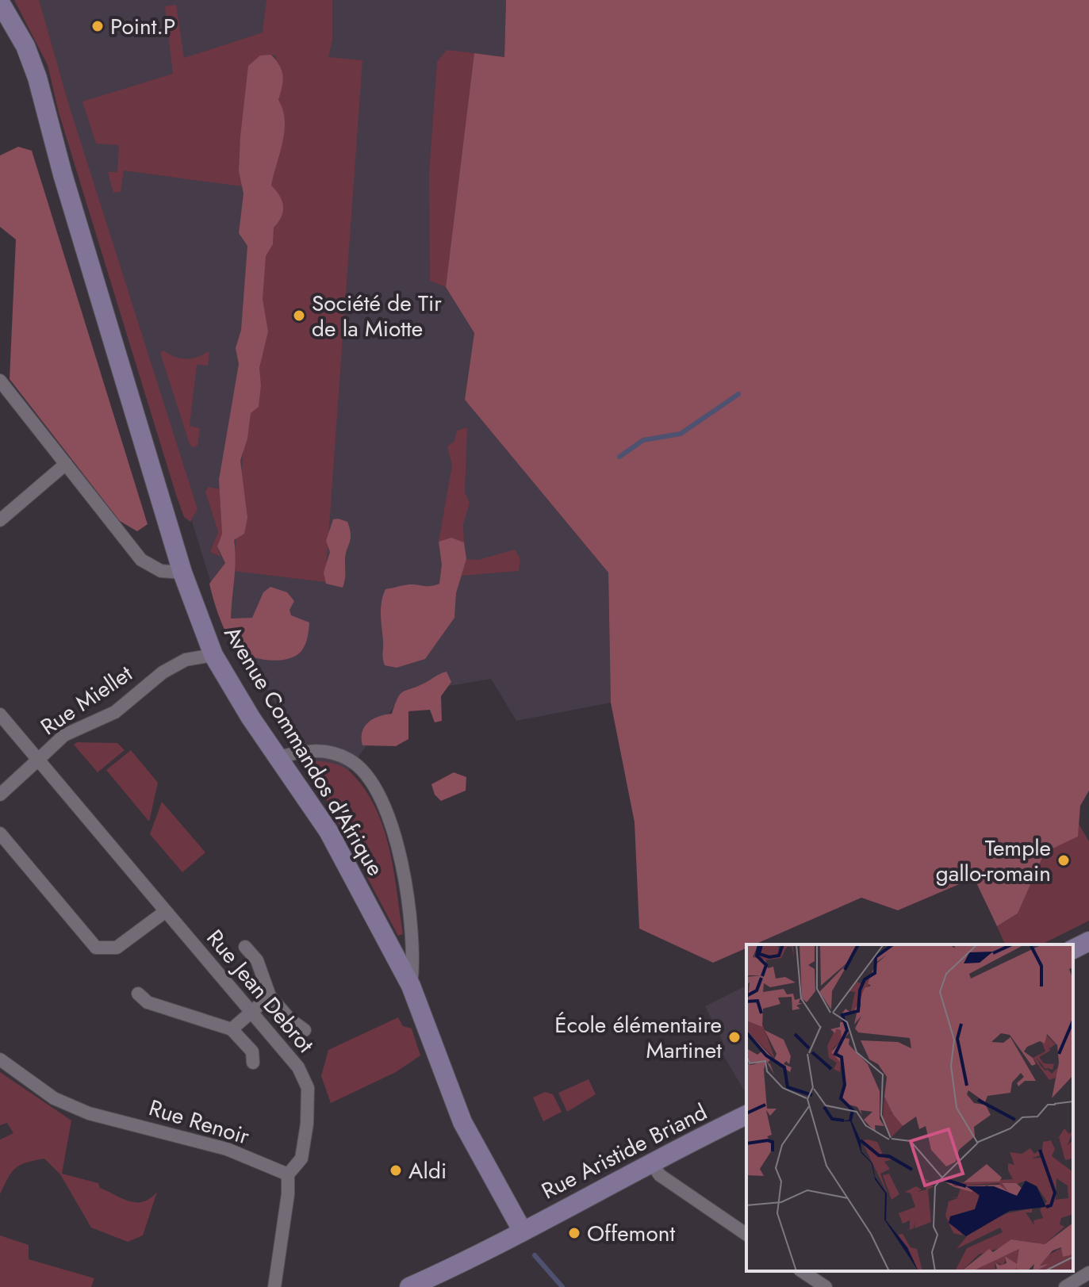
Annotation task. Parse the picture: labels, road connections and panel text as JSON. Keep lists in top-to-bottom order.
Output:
{
  "streets": {
    "main road": ["Avenue Commandos d'Afrique", "Rue Aristide Briand"],
    "street": ["Rue Miellet", "Rue Jean Debrot", "Rue Renoir"]
  },
  "crossings": [
    ["Rue Miellet", "Avenue Commandos d'Afrique"],
    ["Rue Miellet", "Rue Jean Debrot"],
    ["Avenue Commandos d'Afrique", "Rue Aristide Briand"],
    ["Rue Jean Debrot", "Rue Renoir"]
  ],
  "places": [
    "Point.P",
    "Société de Tir de la Miotte",
    "Temple gallo-romain",
    "École élémentaire Martinet",
    "Aldi",
    "Offemont"
  ]
}
